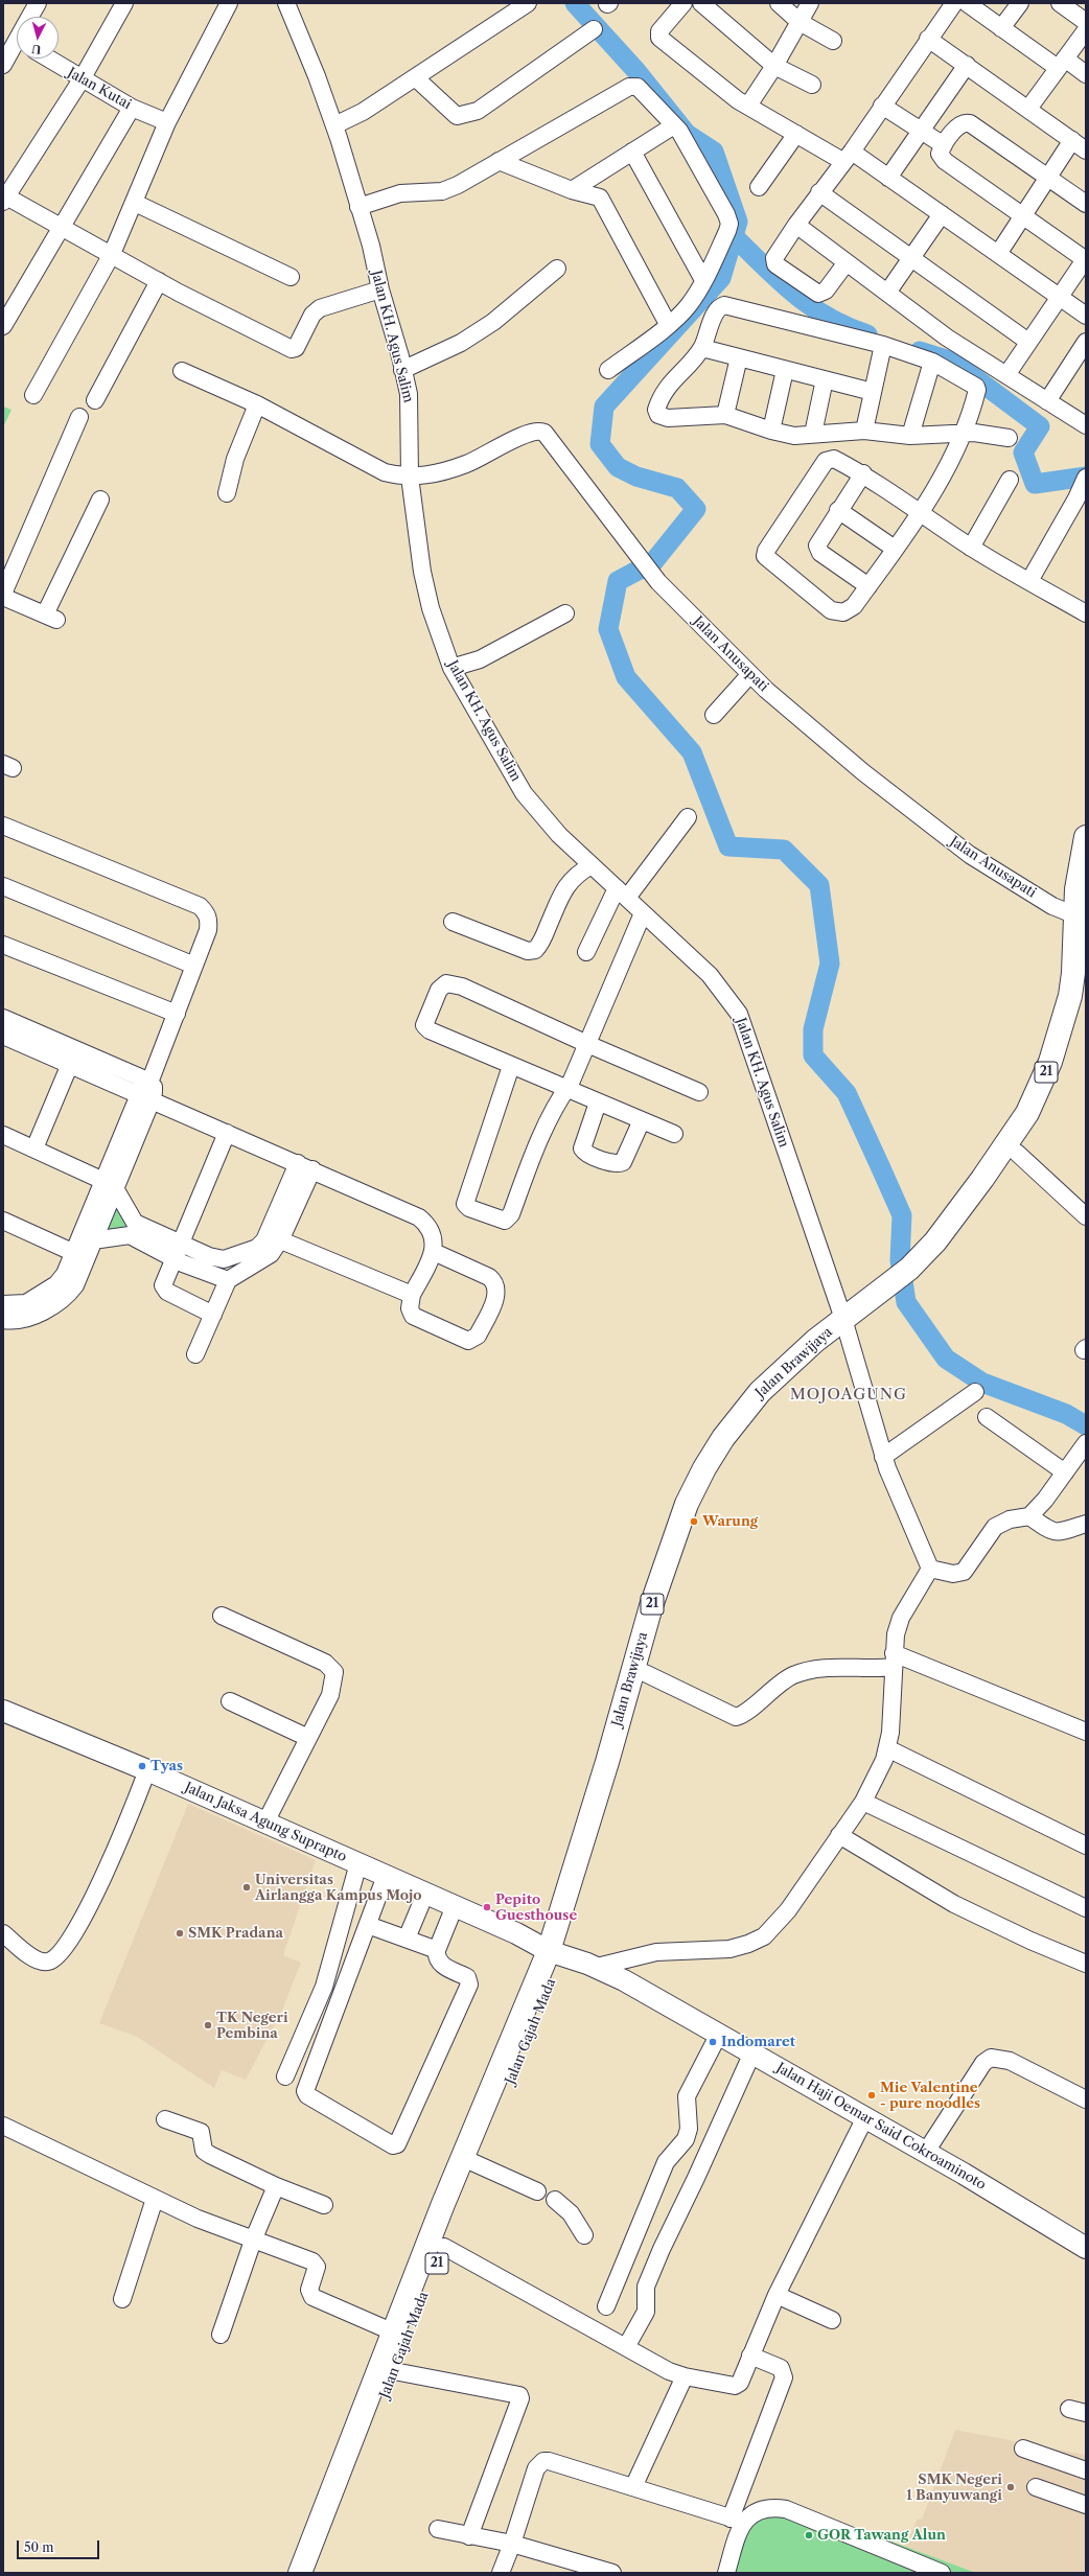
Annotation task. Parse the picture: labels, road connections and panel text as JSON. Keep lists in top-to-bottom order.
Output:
{
  "streets": {
    "highway": ["21", "Jalan Brawijaya", "Jalan Gajah Mada"],
    "main road": ["Jalan Jaksa Agung Suprapto", "Jalan Haji Oemar Said Cokroaminoto"],
    "street": ["Jalan Kutai", "Jalan KH. Agus Salim", "Jalan Anusapati"]
  },
  "crossings": [
    ["Jalan KH. Agus Salim", "Jalan Anusapati"],
    ["Jalan KH. Agus Salim", "Jalan Brawijaya"],
    ["Jalan Anusapati", "Jalan Brawijaya"],
    ["21", "Jalan Brawijaya"],
    ["21", "Jalan Gajah Mada"],
    ["Jalan Brawijaya", "Jalan Jaksa Agung Suprapto"],
    ["Jalan Brawijaya", "Jalan Gajah Mada"],
    ["Jalan Brawijaya", "Jalan Haji Oemar Said Cokroaminoto"],
    ["Jalan Jaksa Agung Suprapto", "Jalan Gajah Mada"],
    ["Jalan Jaksa Agung Suprapto", "Jalan Haji Oemar Said Cokroaminoto"],
    ["Jalan Gajah Mada", "Jalan Haji Oemar Said Cokroaminoto"]
  ],
  "districts": ["MOJOAGUNG"],
  "places": [
    "Warung",
    "Tyas",
    "Universitas Airlangga Kampus Mojo",
    "Pepito Guesthouse",
    "SMK Pradana",
    "TK Negeri Pembina",
    "Indomaret",
    "Mie Valentine - pure noodles",
    "SMK Negeri 1 Banyuwangi",
    "GOR Tawang Alun"
  ],
  "scale_bar": "50 m",
  "north": "bottom"
}
